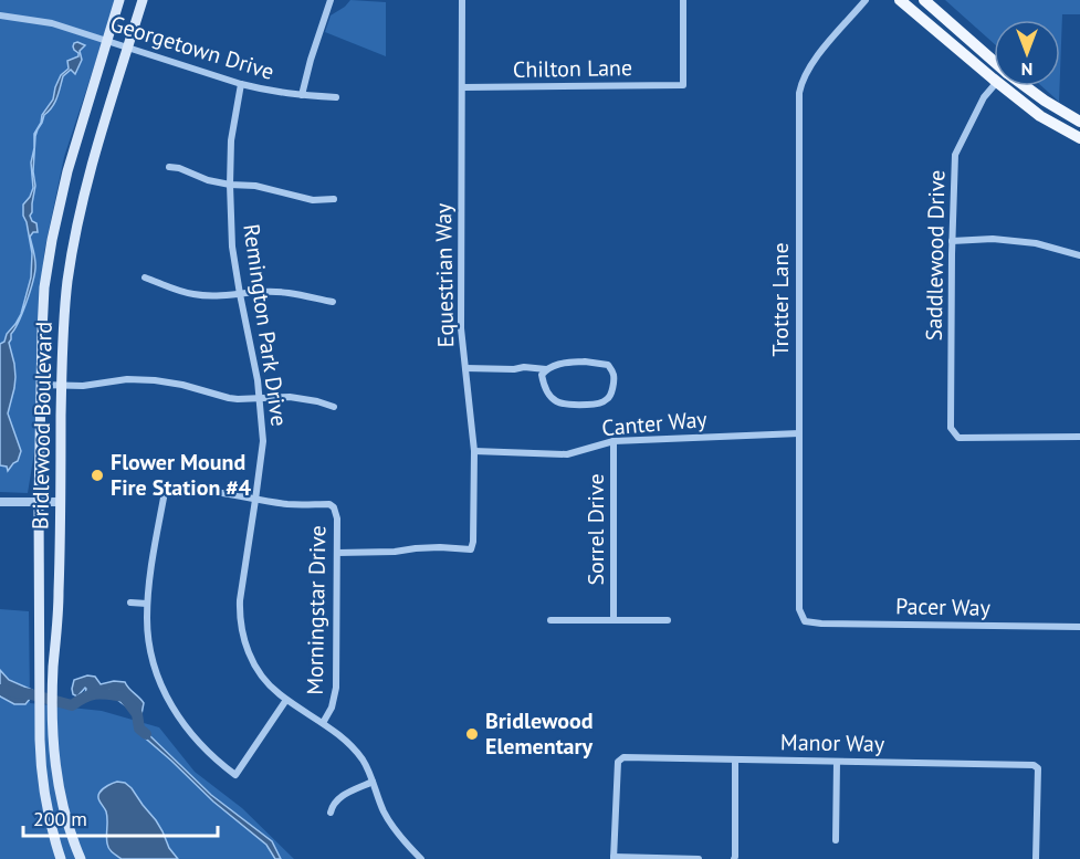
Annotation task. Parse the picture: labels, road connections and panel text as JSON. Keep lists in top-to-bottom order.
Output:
{
  "streets": {
    "main road": ["Bridlewood Boulevard"],
    "street": [
      "Georgetown Drive",
      "Chilton Lane",
      "Saddlewood Drive",
      "Equestrian Way",
      "Trotter Lane",
      "Remington Park Drive",
      "Canter Way",
      "Sorrel Drive",
      "Pacer Way",
      "Morningstar Drive",
      "Manor Way"
    ]
  },
  "crossings": [
    ["Georgetown Drive", "Remington Park Drive"],
    ["Georgetown Drive", "Bridlewood Boulevard"],
    ["Chilton Lane", "Equestrian Way"],
    ["Equestrian Way", "Canter Way"],
    ["Equestrian Way", "Morningstar Drive"],
    ["Trotter Lane", "Canter Way"],
    ["Trotter Lane", "Pacer Way"],
    ["Remington Park Drive", "Morningstar Drive"],
    ["Canter Way", "Sorrel Drive"]
  ],
  "places": ["Flower Mound Fire Station #4", "Bridlewood Elementary"],
  "scale_bar": "200 m",
  "north": "bottom"
}
